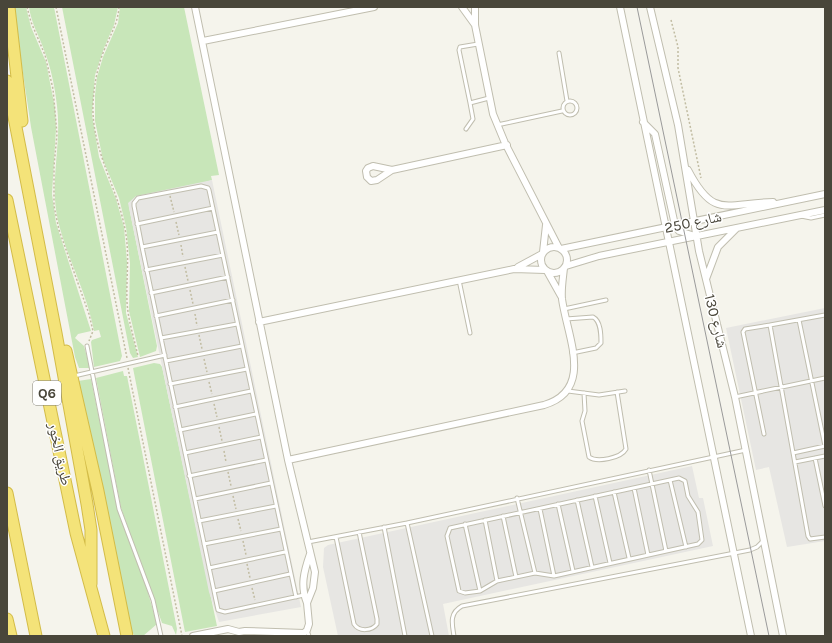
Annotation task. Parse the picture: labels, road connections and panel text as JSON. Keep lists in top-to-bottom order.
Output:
{
  "streets": {
    "highway": ["Q6", "طريق الخور"],
    "street": ["شارع 250", "شارع 130"]
  },
  "crossings": [
    ["شارع 250", "شارع 130"]
  ]
}
